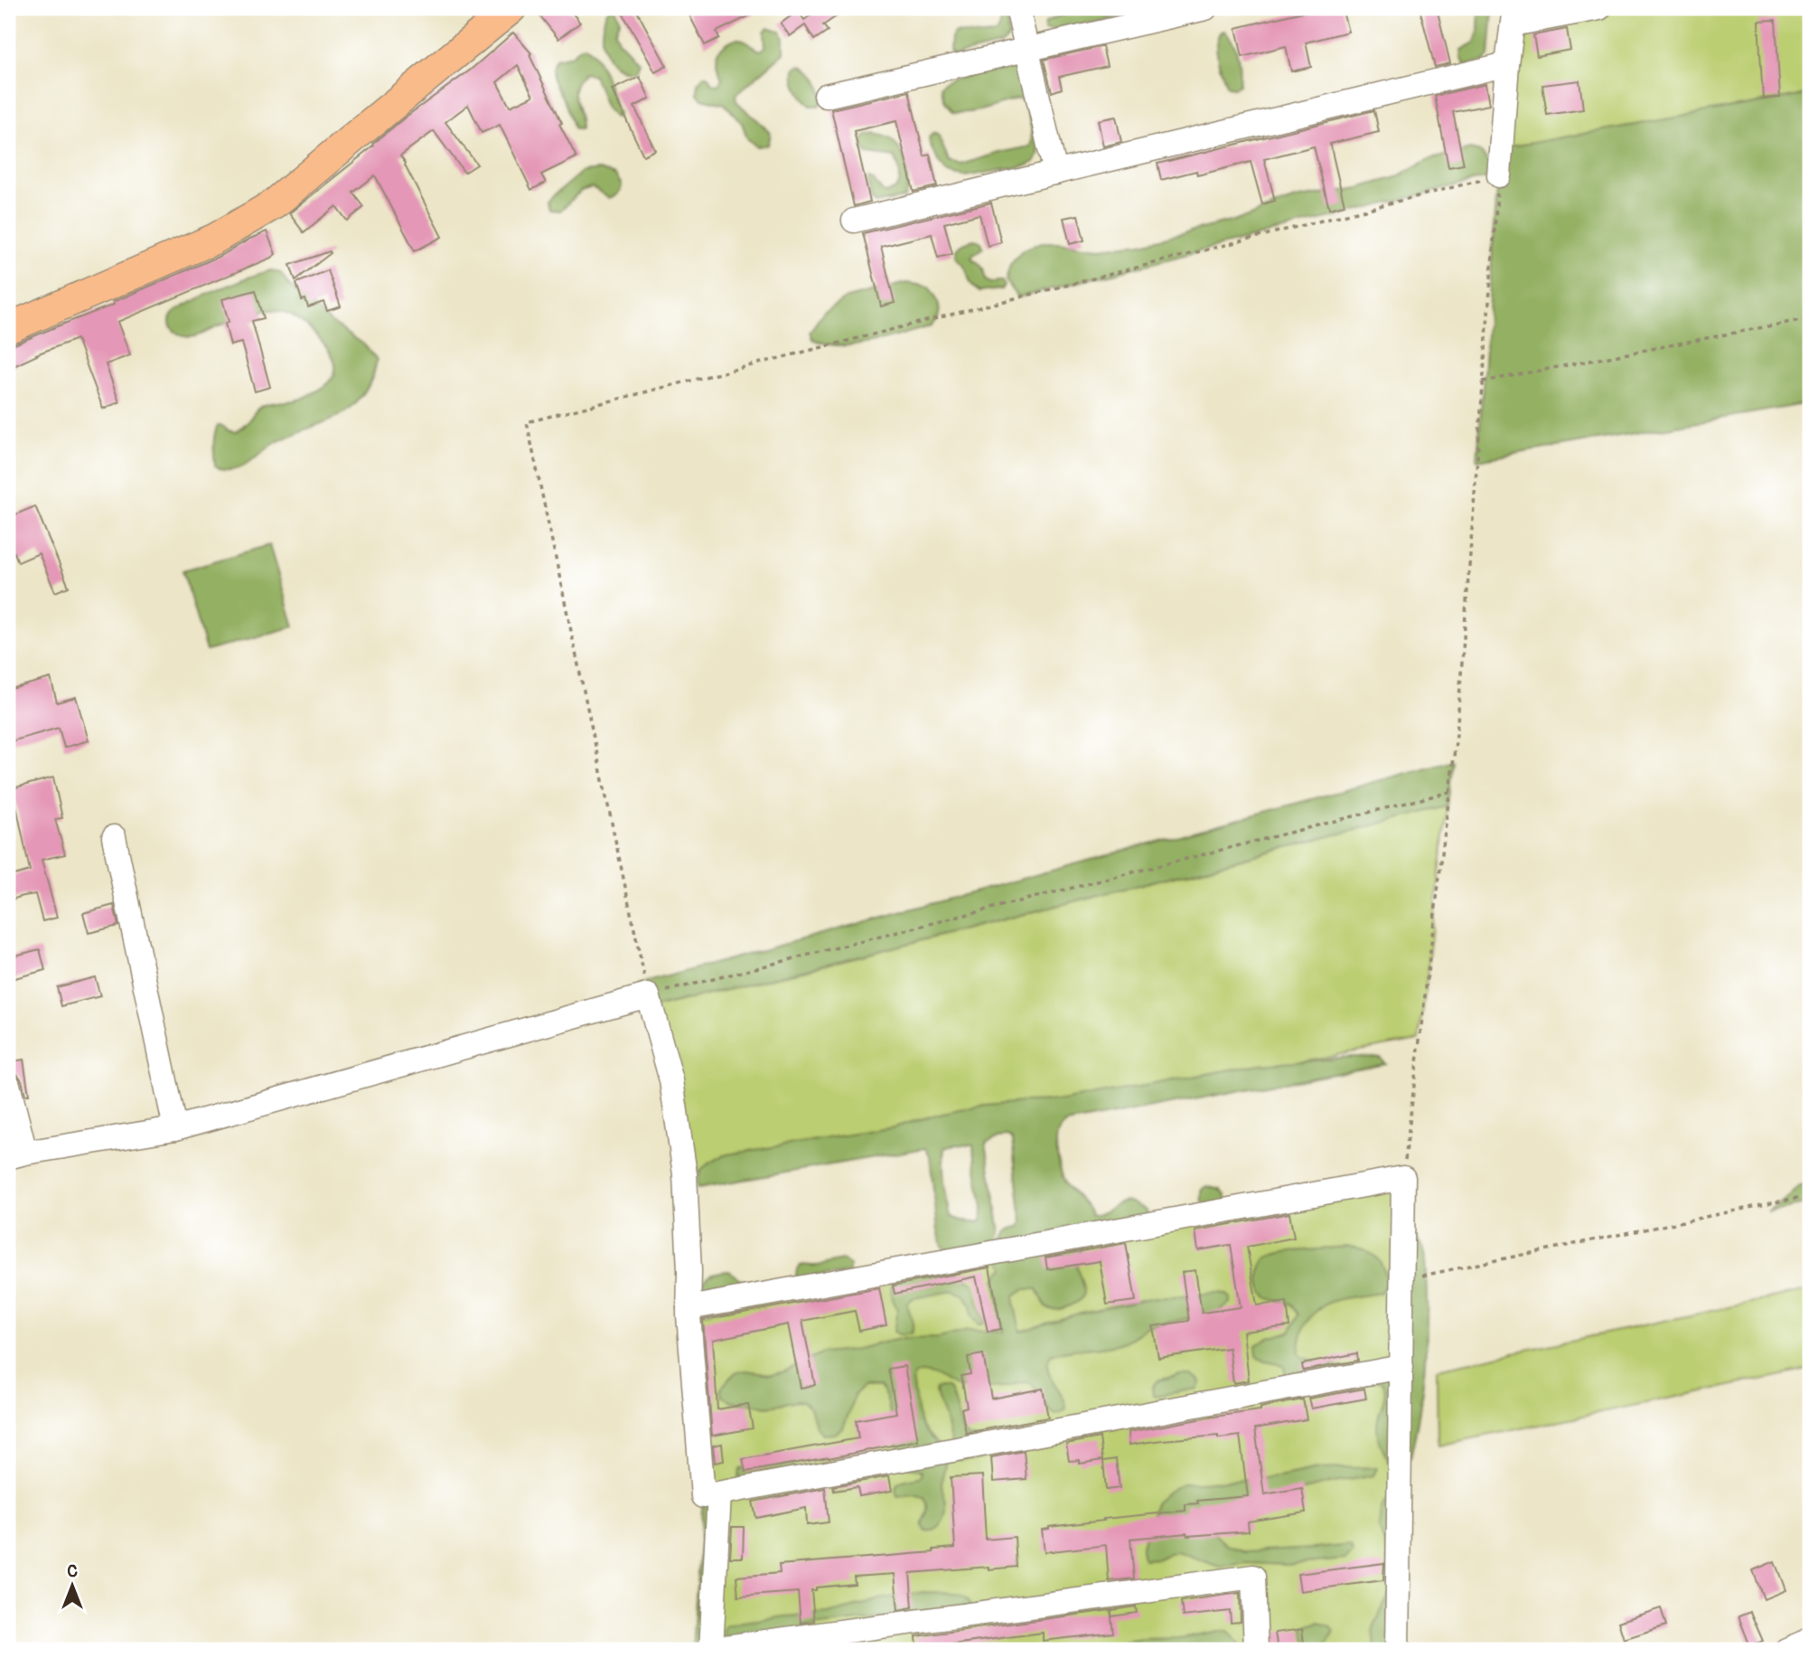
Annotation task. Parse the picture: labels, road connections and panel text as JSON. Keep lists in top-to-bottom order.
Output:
{
  "north": "top"
}
